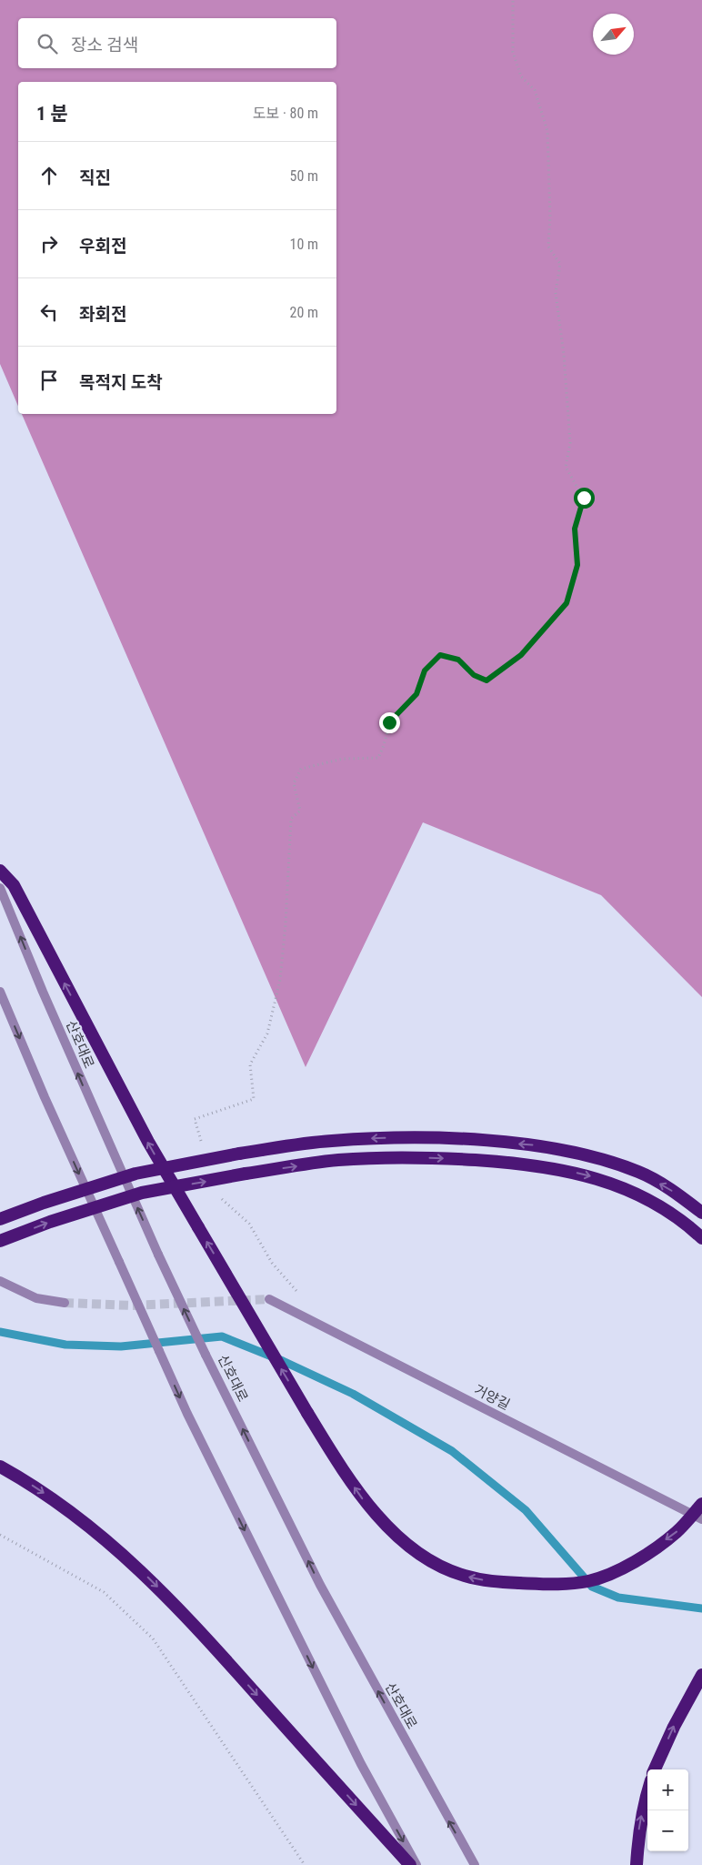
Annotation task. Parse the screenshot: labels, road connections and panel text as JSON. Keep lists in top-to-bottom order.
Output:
{
  "streets": {
    "street": ["산호대로", "거양길"]
  },
  "north": "top right",
  "page": {
    "search": "장소 검색",
    "heading": ["1 분", "도보 · 80 m"],
    "list": [
      ["직진", "50 m"],
      ["우회전", "10 m"],
      ["좌회전", "20 m"],
      "목적지 도착"
    ],
    "map_buttons": ["+", "−"]
  }
}
